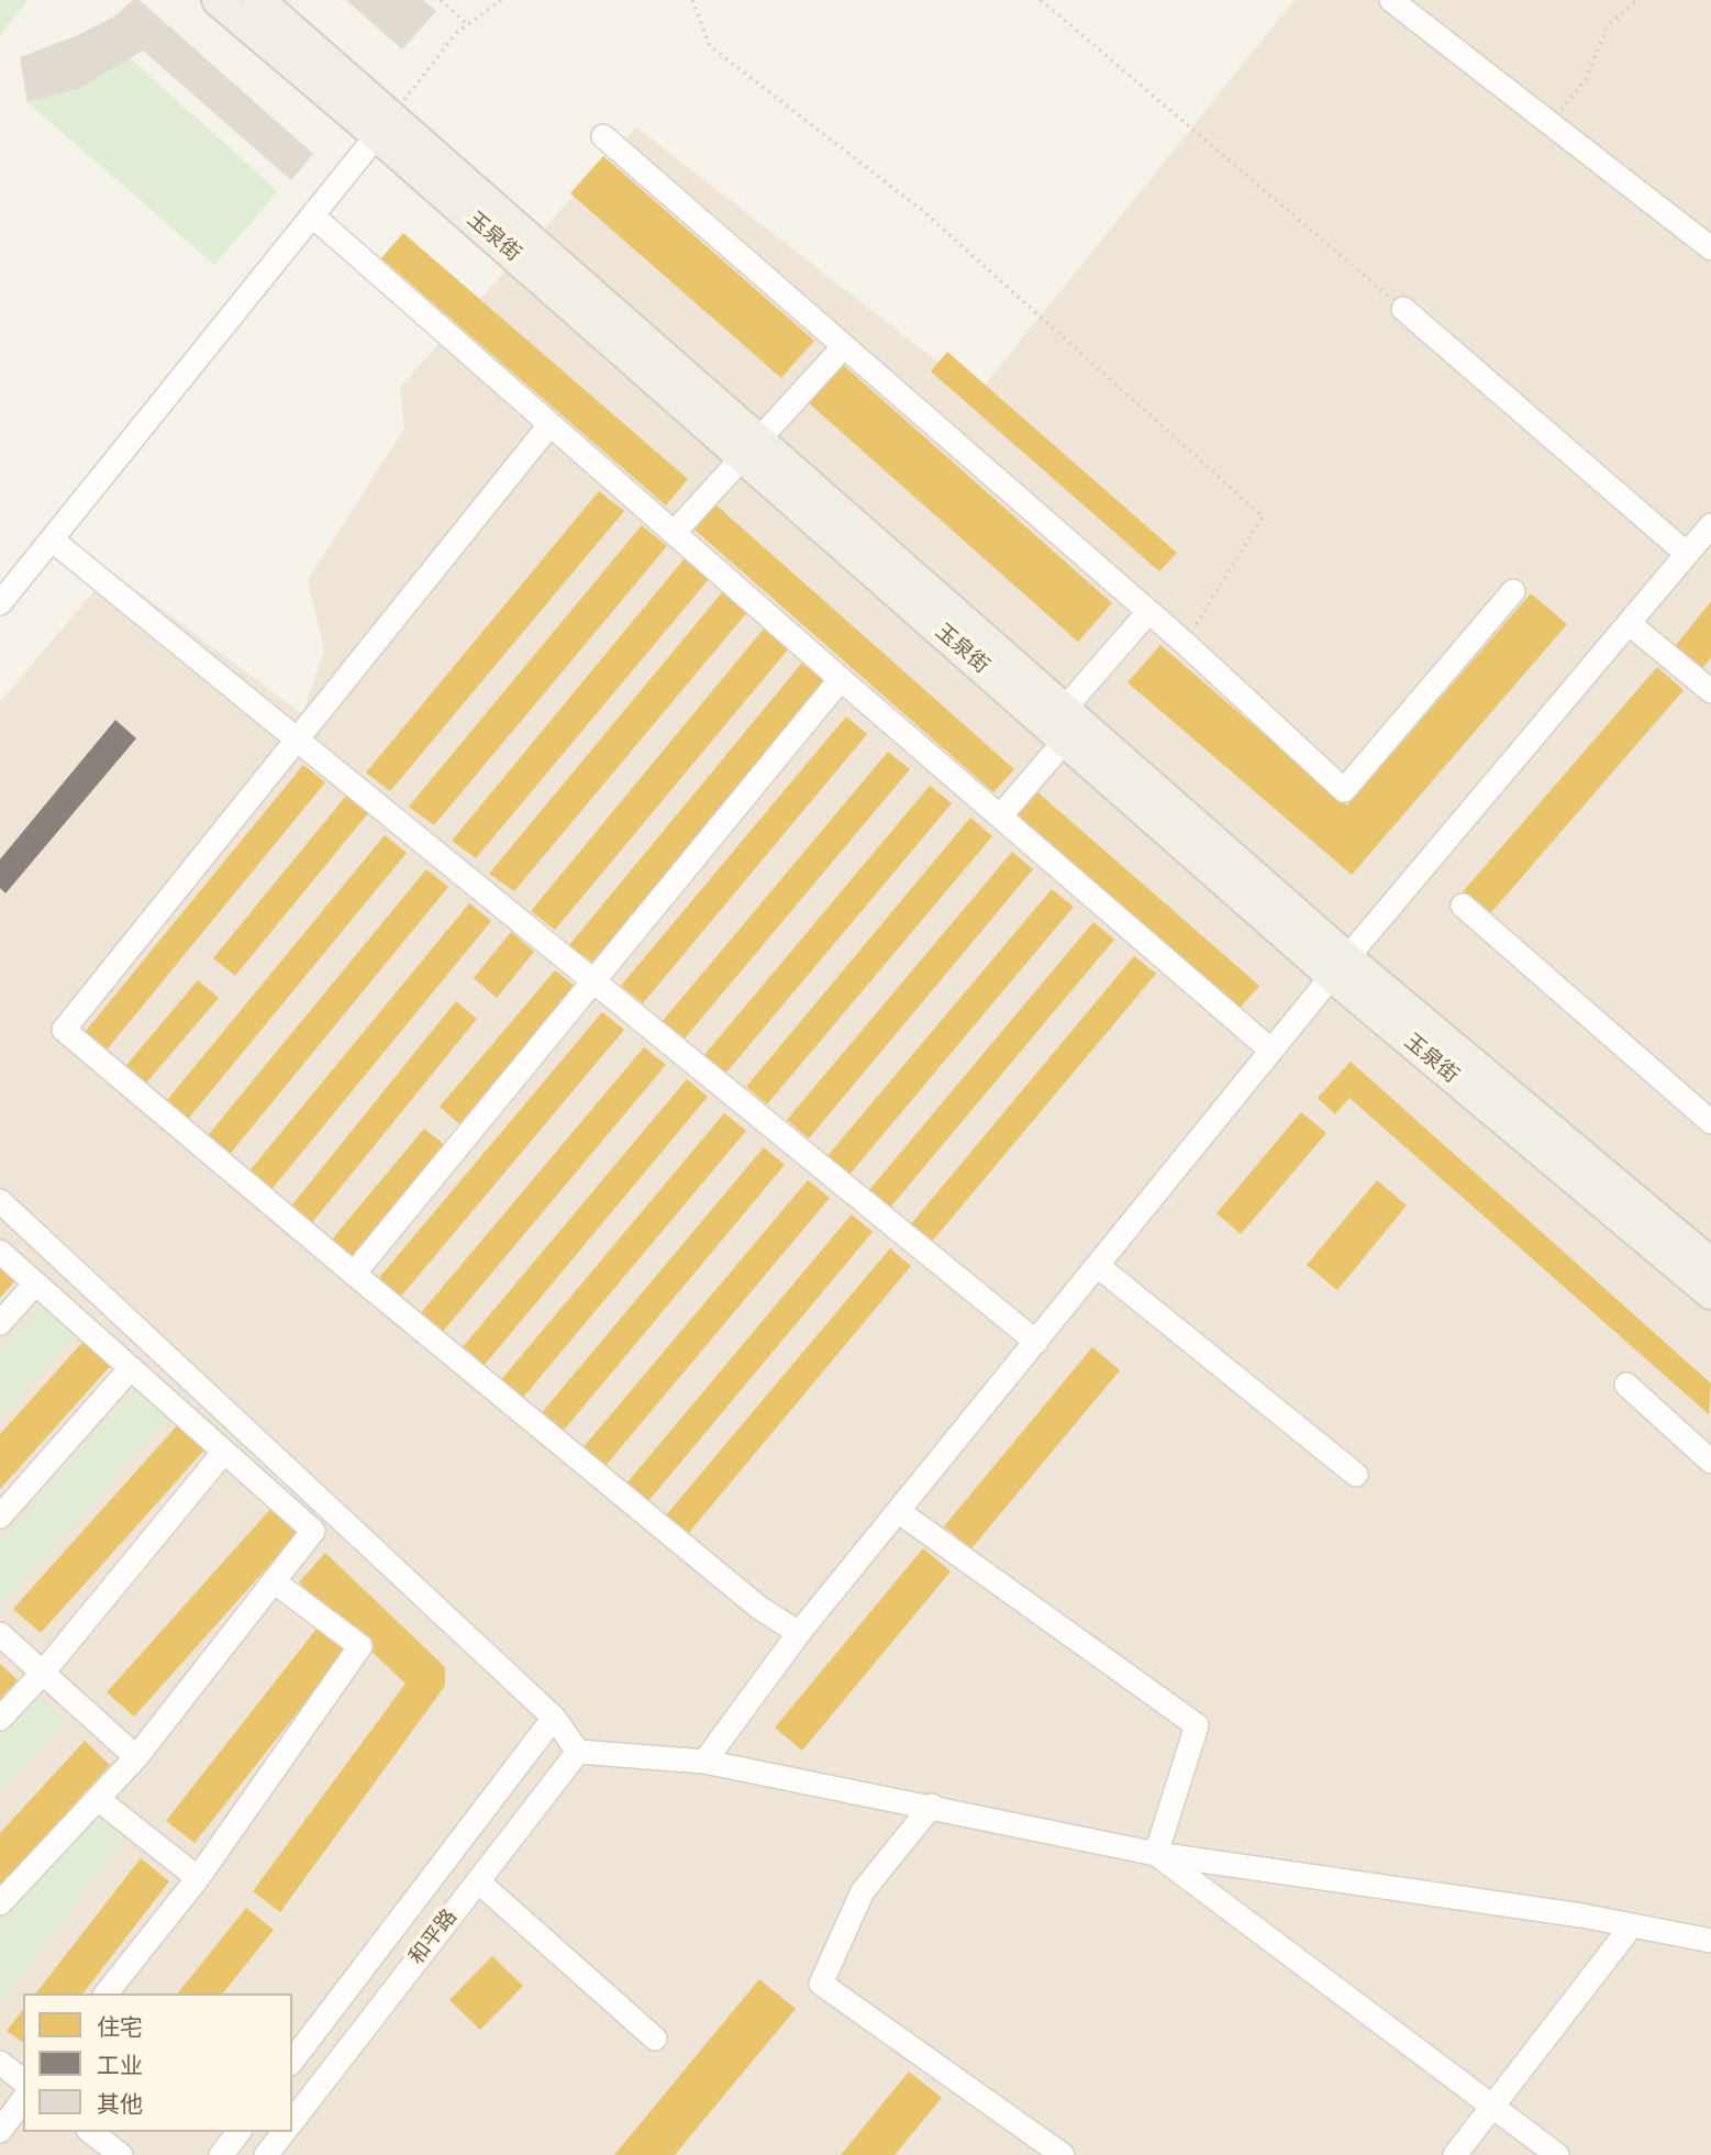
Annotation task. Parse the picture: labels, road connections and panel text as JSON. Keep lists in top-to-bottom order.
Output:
{
  "streets": {
    "main road": ["玉泉街"],
    "street": ["和平路"]
  },
  "legend": ["住宅", "工业", "其他"]
}
